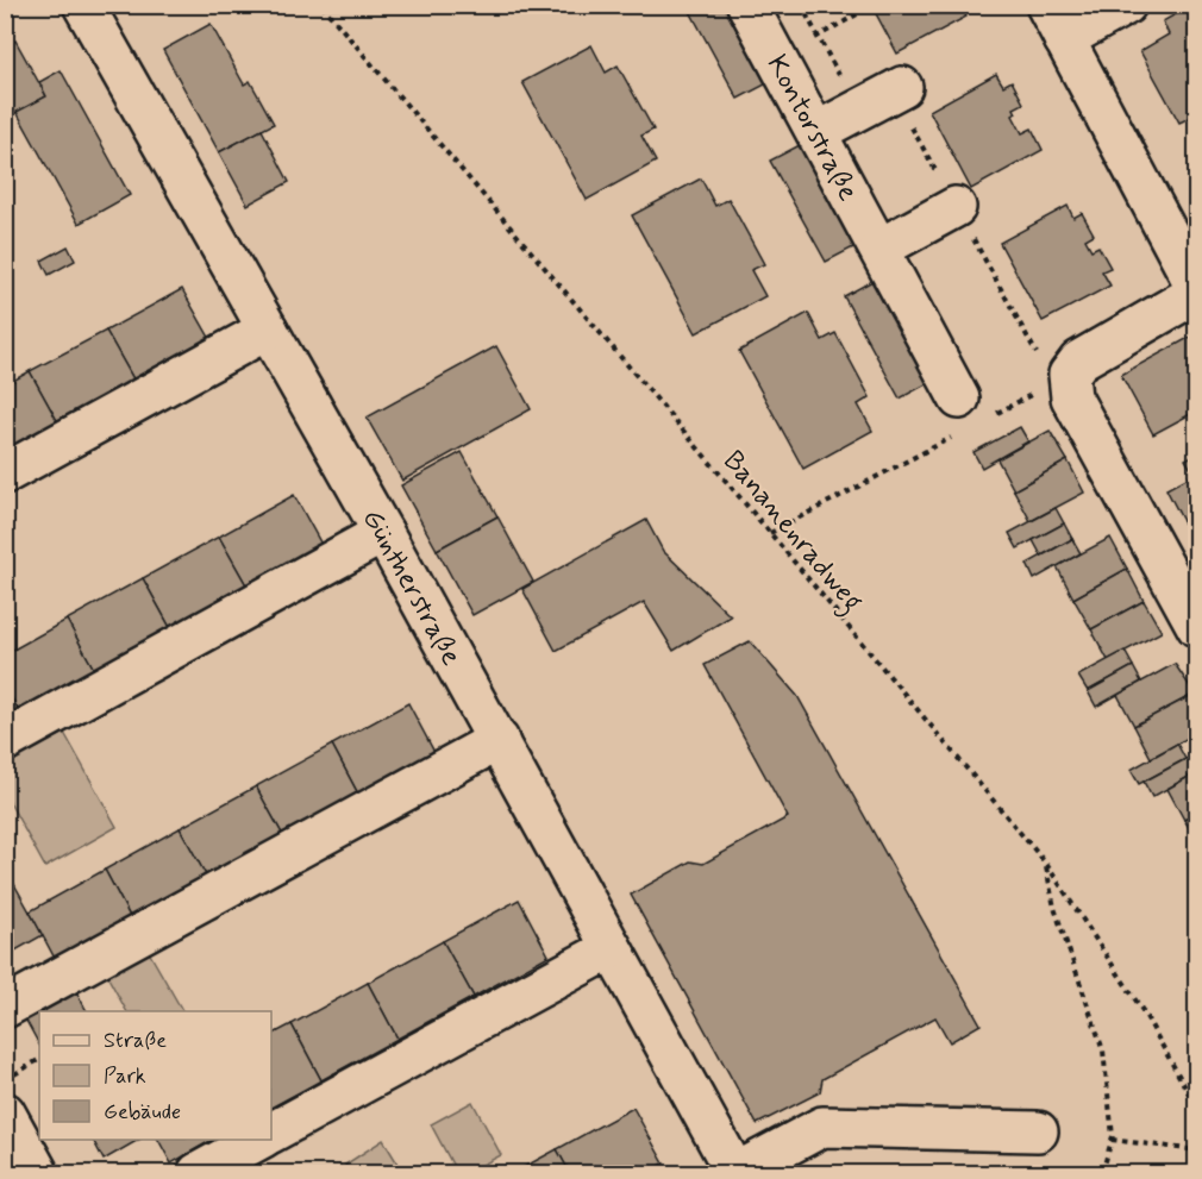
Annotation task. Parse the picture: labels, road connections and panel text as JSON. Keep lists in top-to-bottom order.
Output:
{
  "streets": {
    "street": ["Kontorstraße", "Güntherstraße"],
    "path": ["Bananenradweg"]
  },
  "legend": ["Straße", "Park", "Gebäude"]
}
